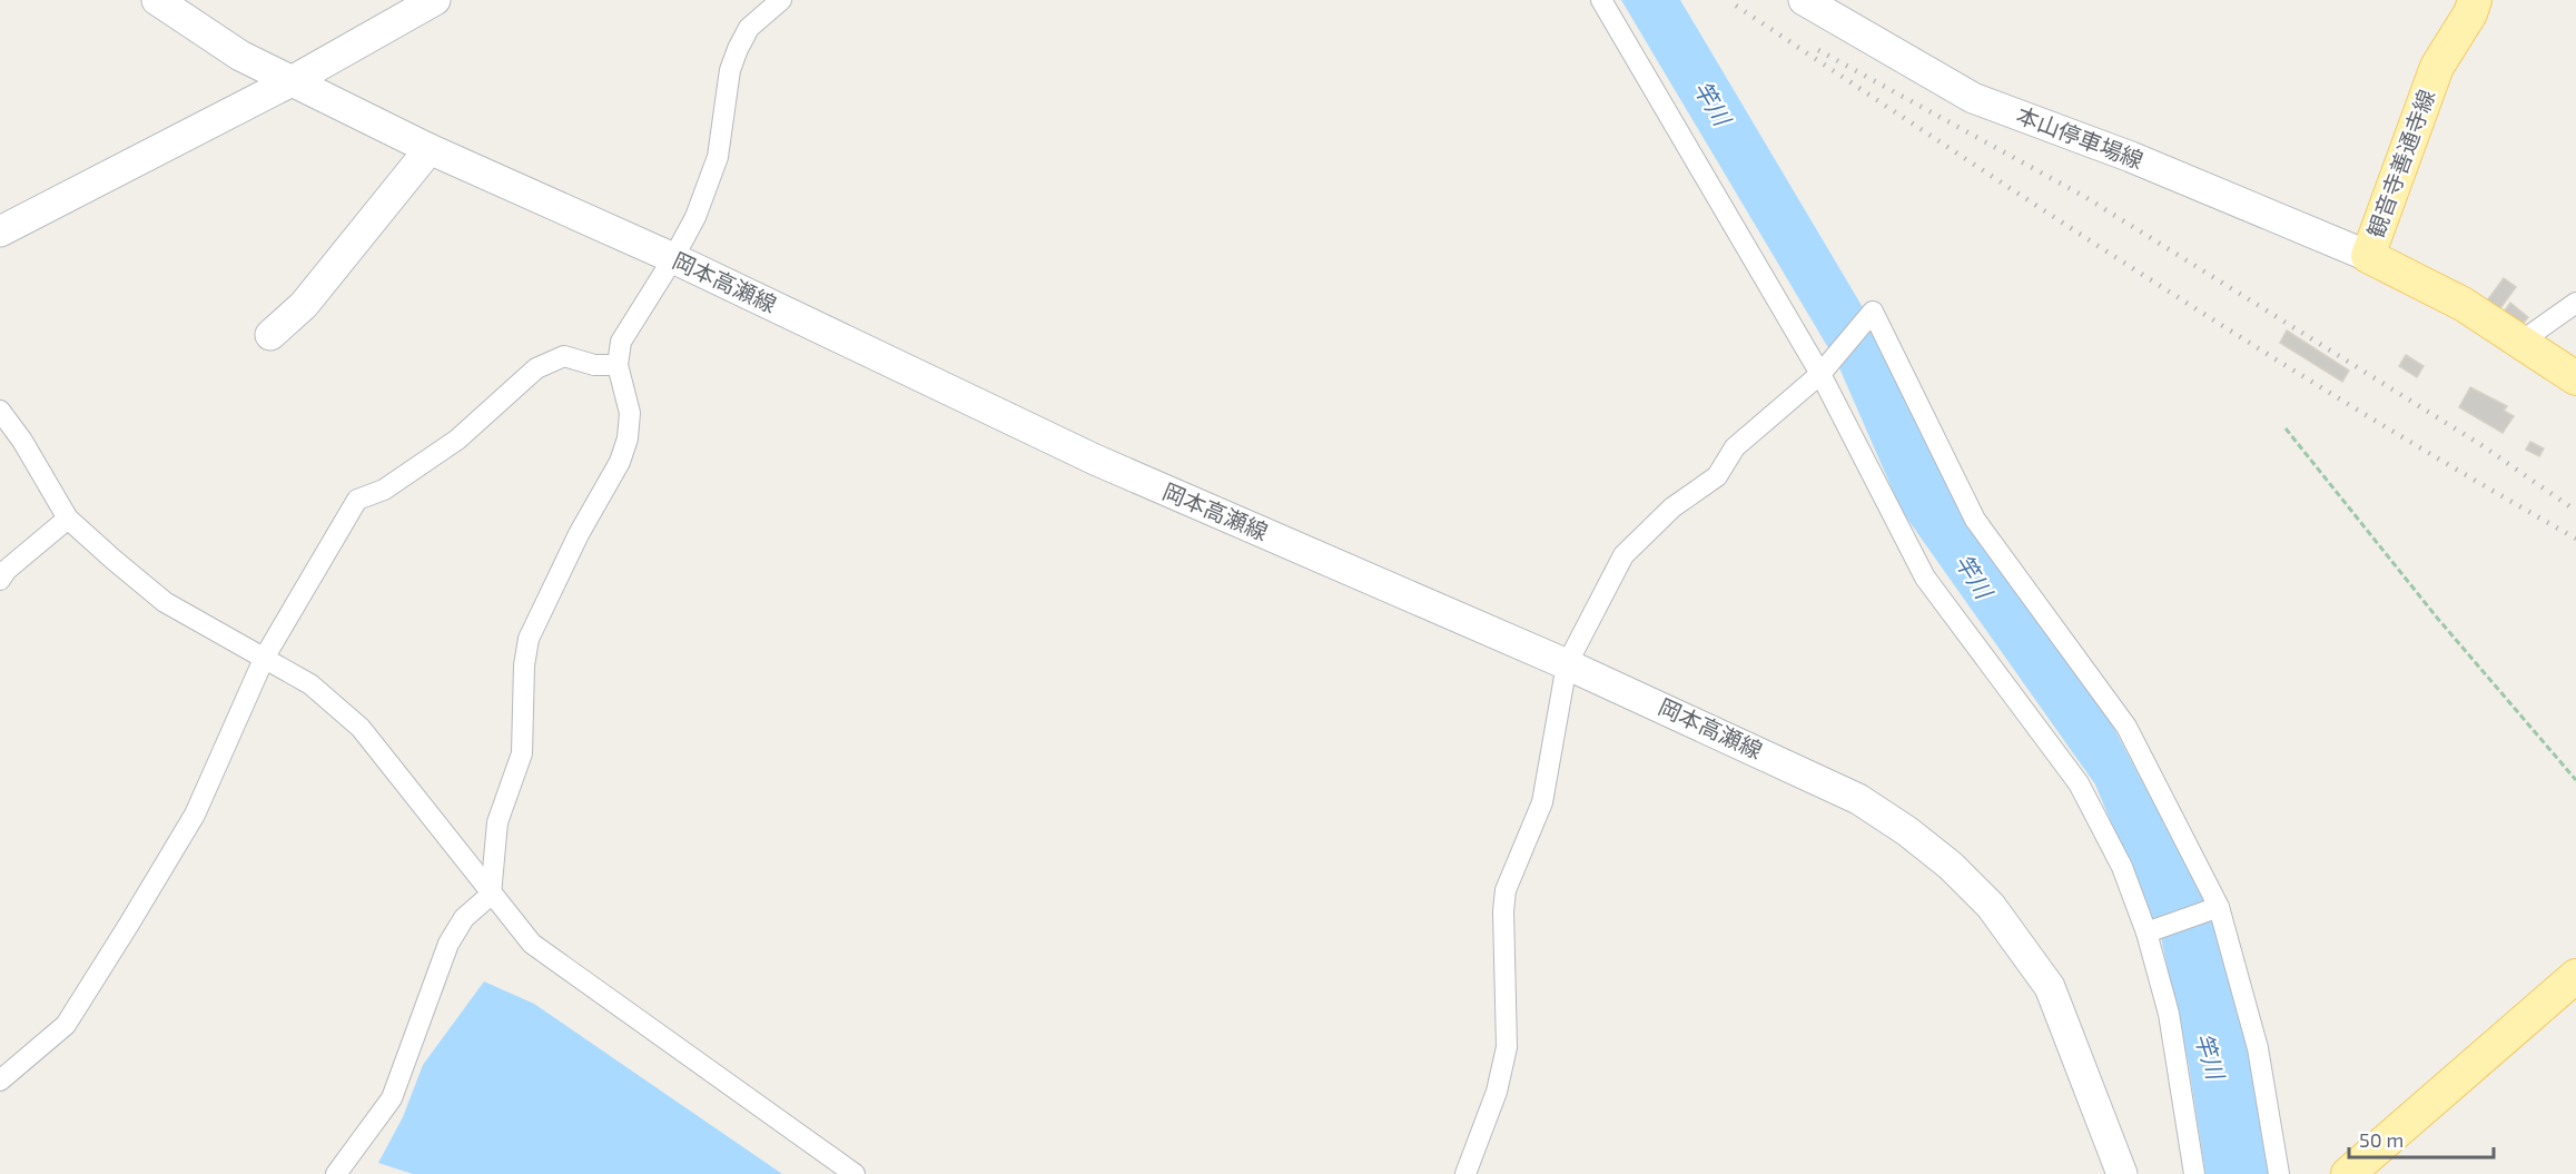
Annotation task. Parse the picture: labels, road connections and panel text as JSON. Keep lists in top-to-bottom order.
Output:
{
  "streets": {
    "main road": ["本山停車場線", "観音寺善通寺線", "岡本高瀬線"]
  },
  "crossings": [
    ["本山停車場線", "観音寺善通寺線"]
  ],
  "water": ["竿川"],
  "scale_bar": "50 m"
}
